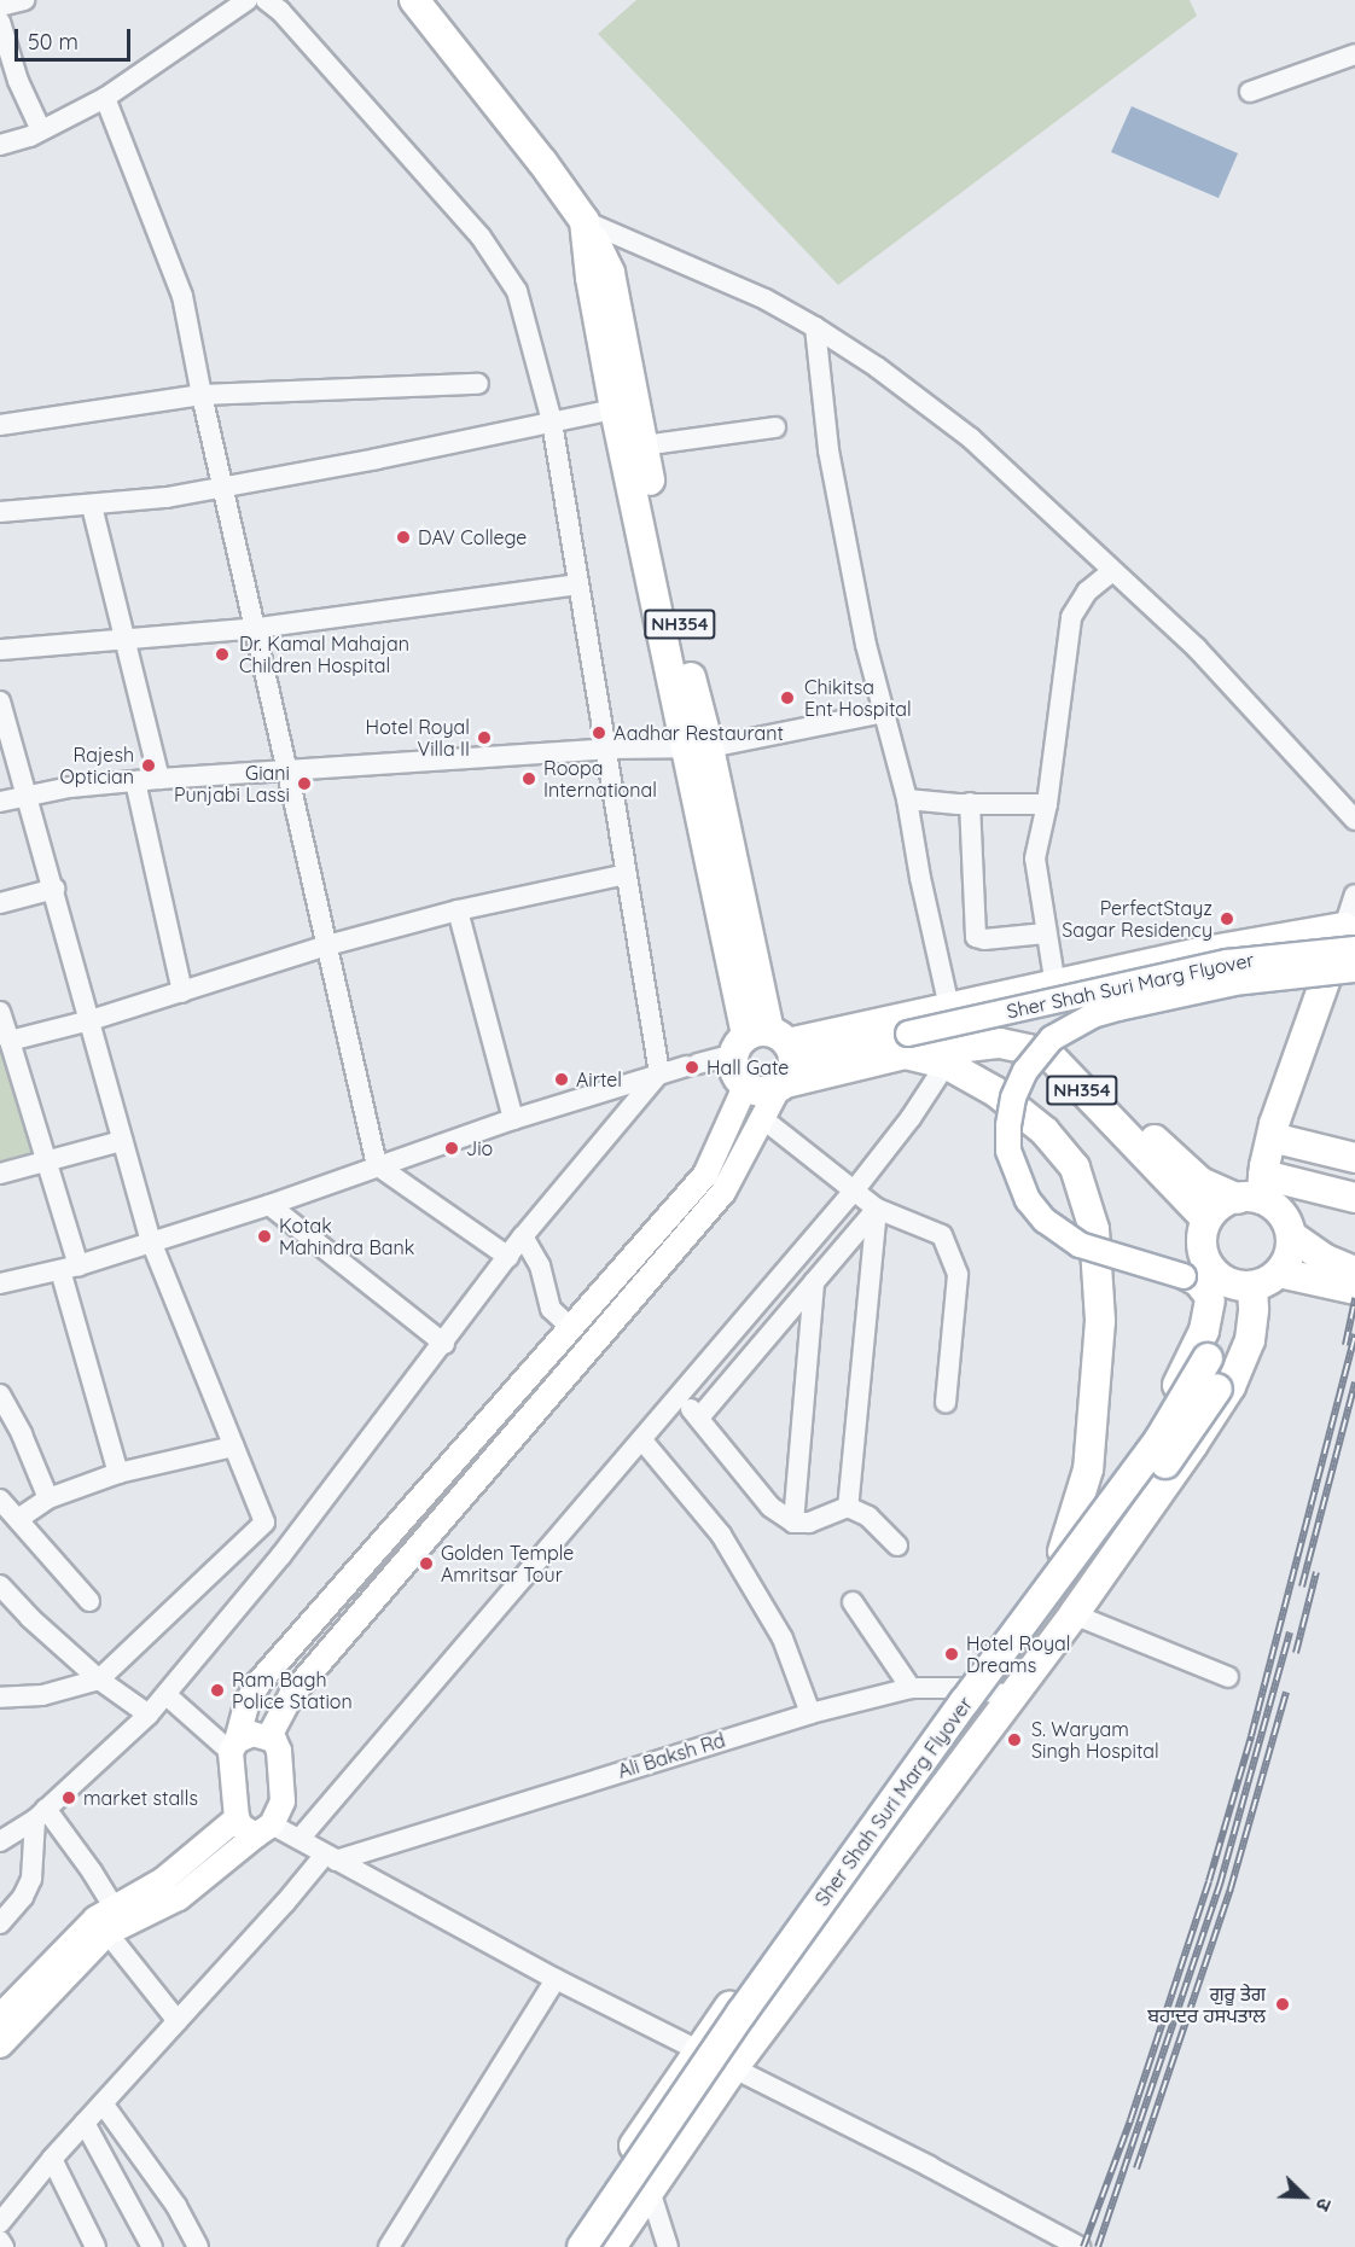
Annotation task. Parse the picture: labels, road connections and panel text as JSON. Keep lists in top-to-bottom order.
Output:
{
  "streets": {
    "highway": ["NH354", "Sher Shah Suri Marg Flyover"],
    "street": ["Ali Baksh Rd"]
  },
  "crossings": [
    ["NH354", "Sher Shah Suri Marg Flyover"]
  ],
  "places": [
    "DAV College",
    "Dr. Kamal Mahajan Children Hospital",
    "Chikitsa Ent Hospital",
    "Aadhar Restaurant",
    "Hotel Royal Villa II",
    "Rajesh Optician",
    "Roopa International",
    "Giani Punjabi Lassi",
    "PerfectStayz Sagar Residency",
    "Hall Gate",
    "Airtel",
    "Jio",
    "Kotak Mahindra Bank",
    "Golden Temple Amritsar Tour",
    "Hotel Royal Dreams",
    "Ram Bagh Police Station",
    "S. Waryam Singh Hospital",
    "market stalls",
    "ਗੁਰੂ ਤੇਗ ਬਹਾਦਰ ਹਸਪਤਾਲ"
  ],
  "scale_bar": "50 m",
  "north": "bottom right"
}
